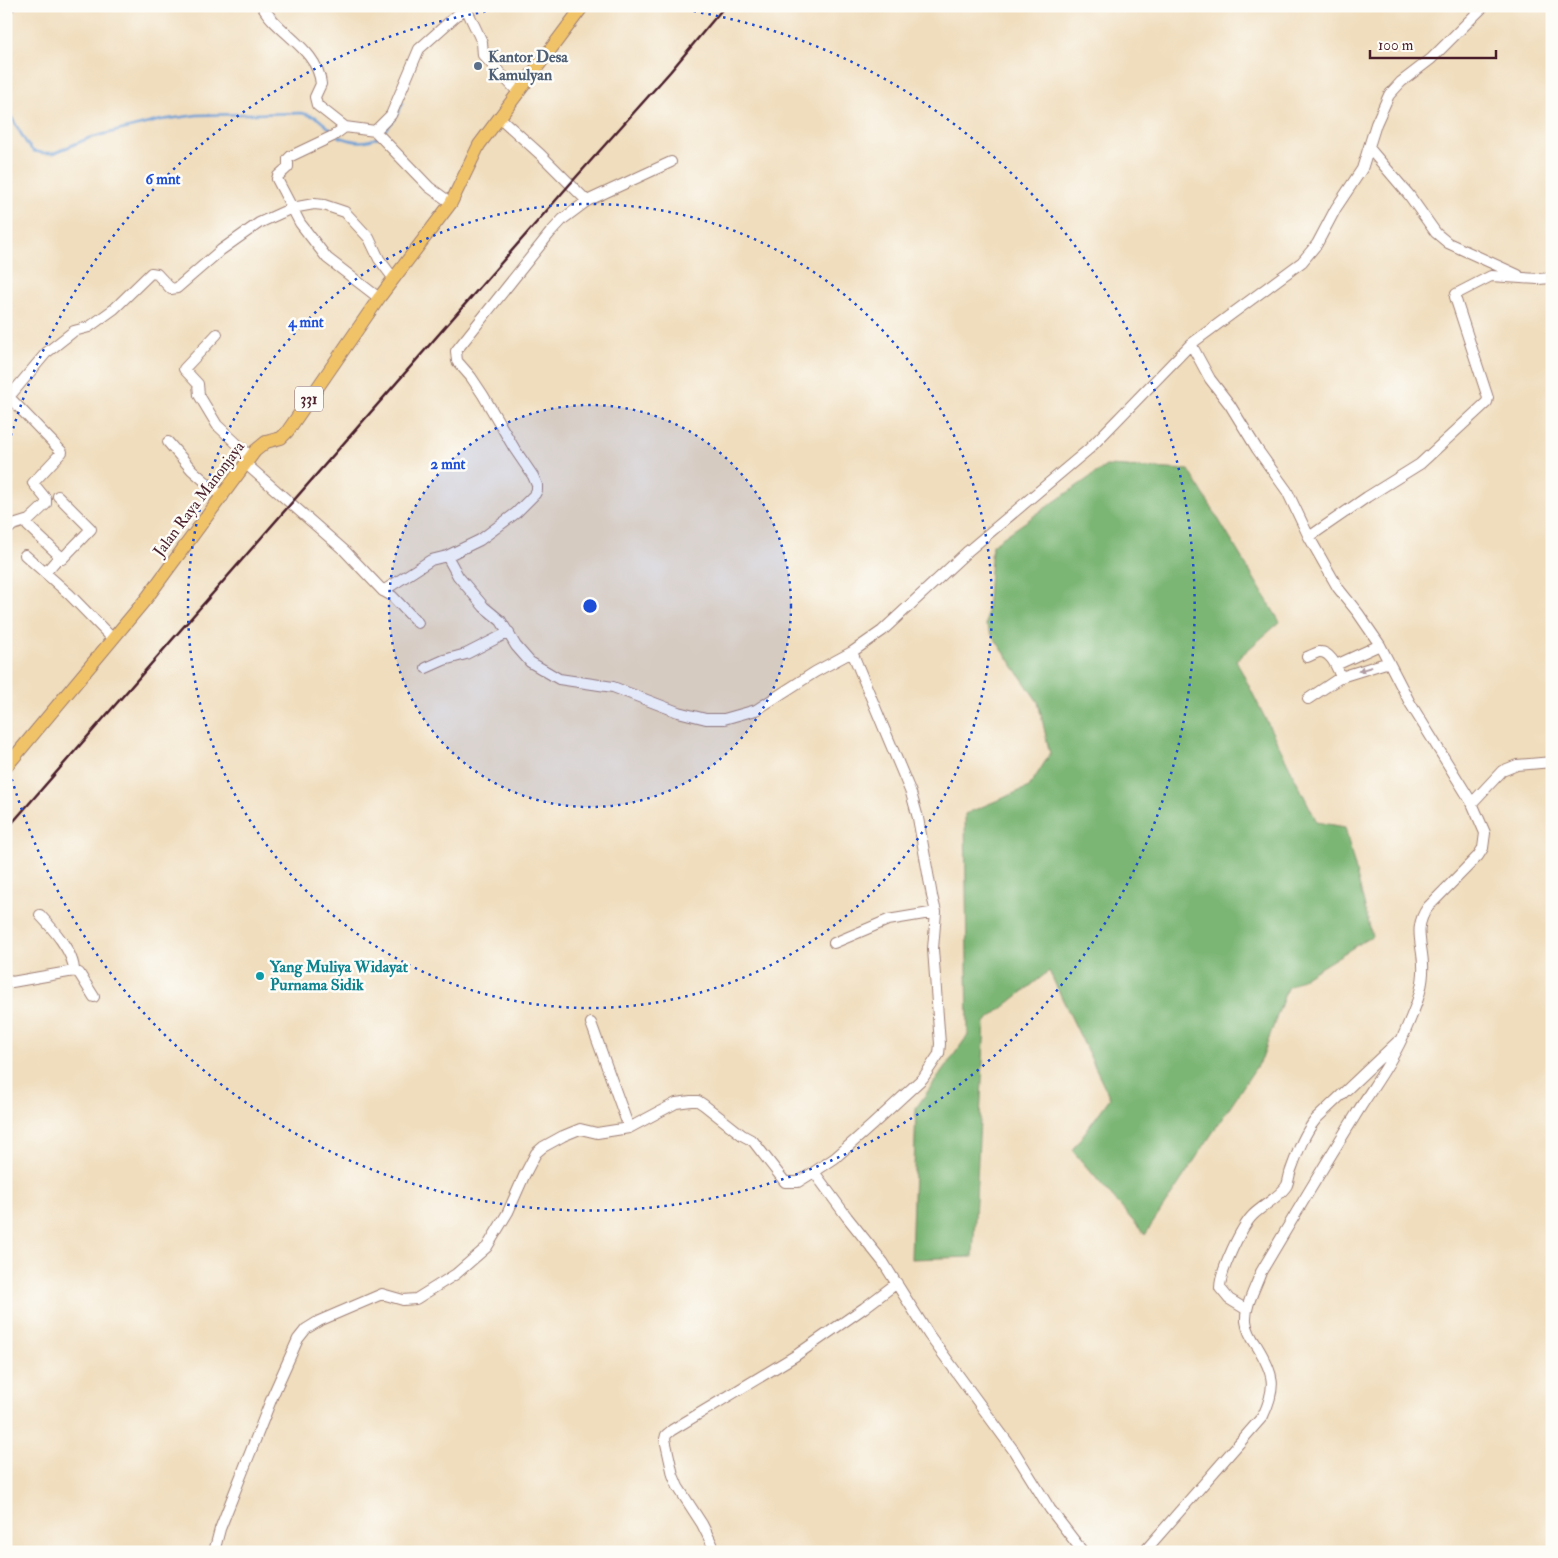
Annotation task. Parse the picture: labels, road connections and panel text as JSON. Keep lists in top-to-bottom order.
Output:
{
  "streets": {
    "main road": ["331", "Jalan Raya Manonjaya"]
  },
  "places": ["Kantor Desa Kamulyan", "Yang Muliya Widayat Purnama Sidik"],
  "scale_bar": "100 m",
  "rings": ["6 mnt", "4 mnt", "2 mnt"]
}
